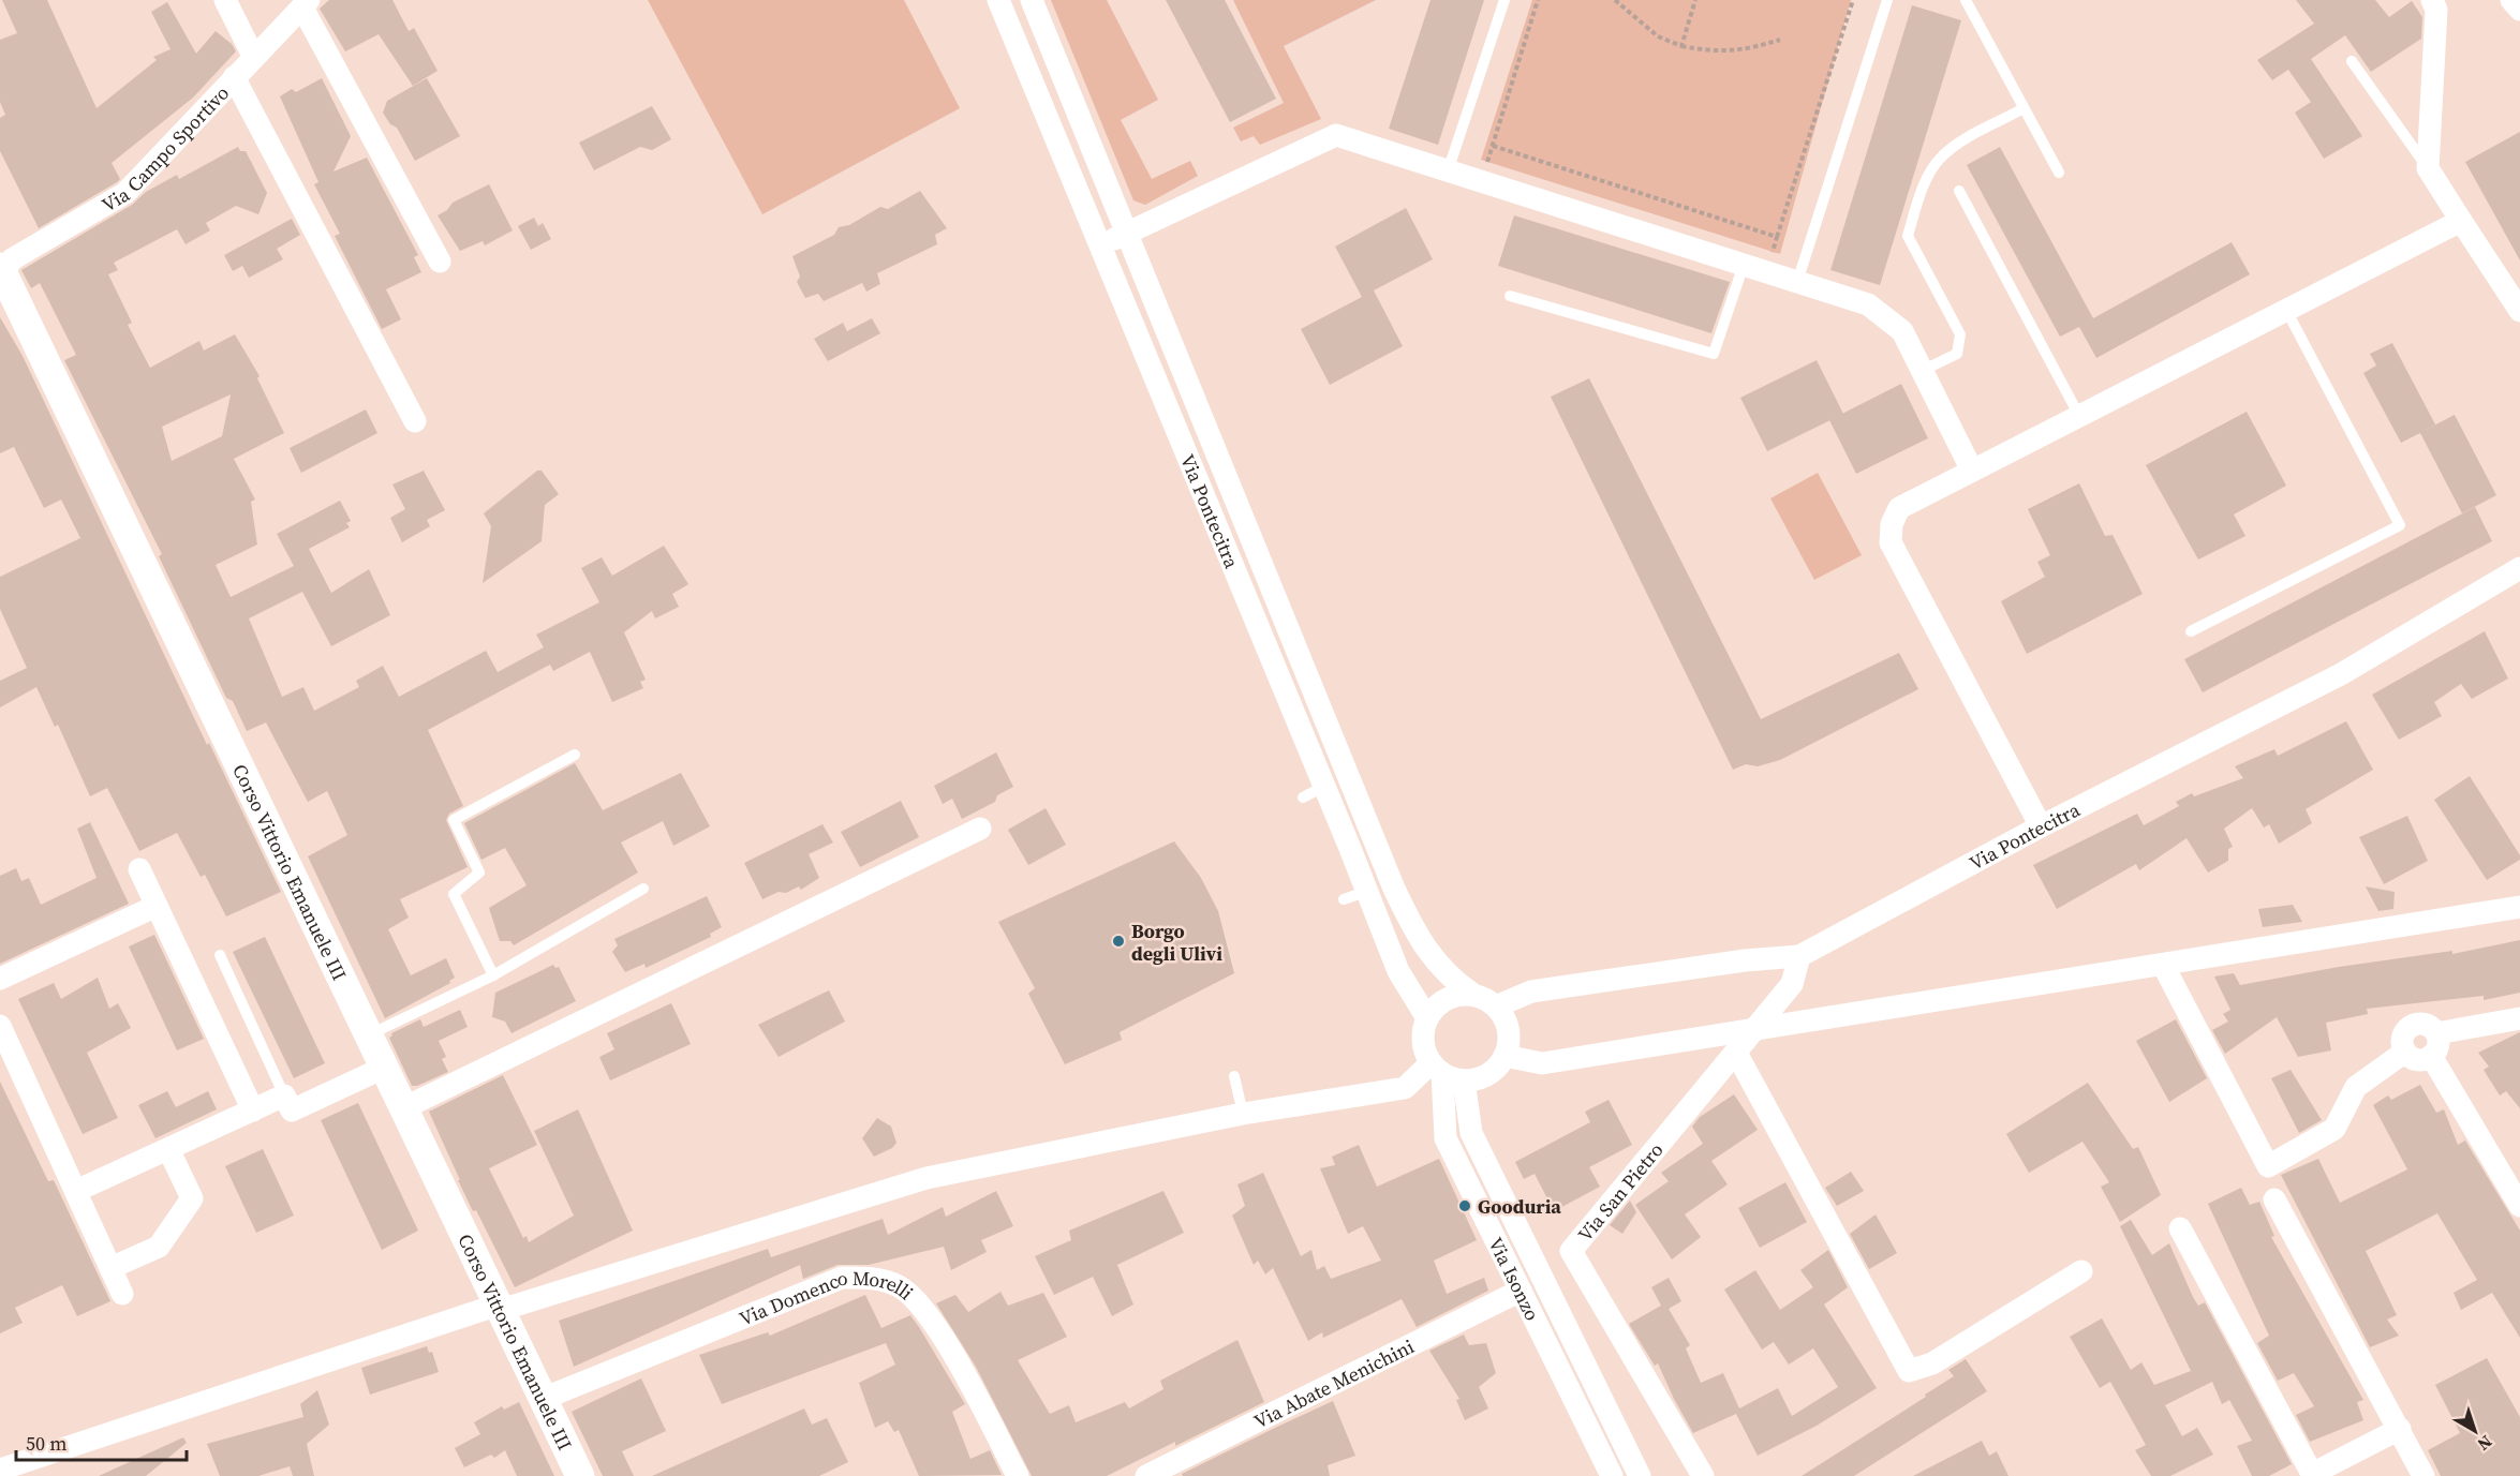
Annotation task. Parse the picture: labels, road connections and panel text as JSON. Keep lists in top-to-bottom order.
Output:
{
  "streets": {
    "street": [
      "Via Campo Sportivo",
      "Via Pontecitra",
      "Corso Vittorio Emanuele III",
      "Via San Pietro",
      "Via Isonzo",
      "Via Domenco Morelli",
      "Via Abate Menichini"
    ]
  },
  "crossings": [
    ["Via Campo Sportivo", "Corso Vittorio Emanuele III"],
    ["Via Pontecitra", "Via San Pietro"],
    ["Via Pontecitra", "Via Isonzo"],
    ["Corso Vittorio Emanuele III", "Via Domenco Morelli"],
    ["Via Isonzo", "Via Abate Menichini"]
  ],
  "places": ["Borgo degli Ulivi", "Gooduria"],
  "scale_bar": "50 m",
  "north": "bottom right"
}
